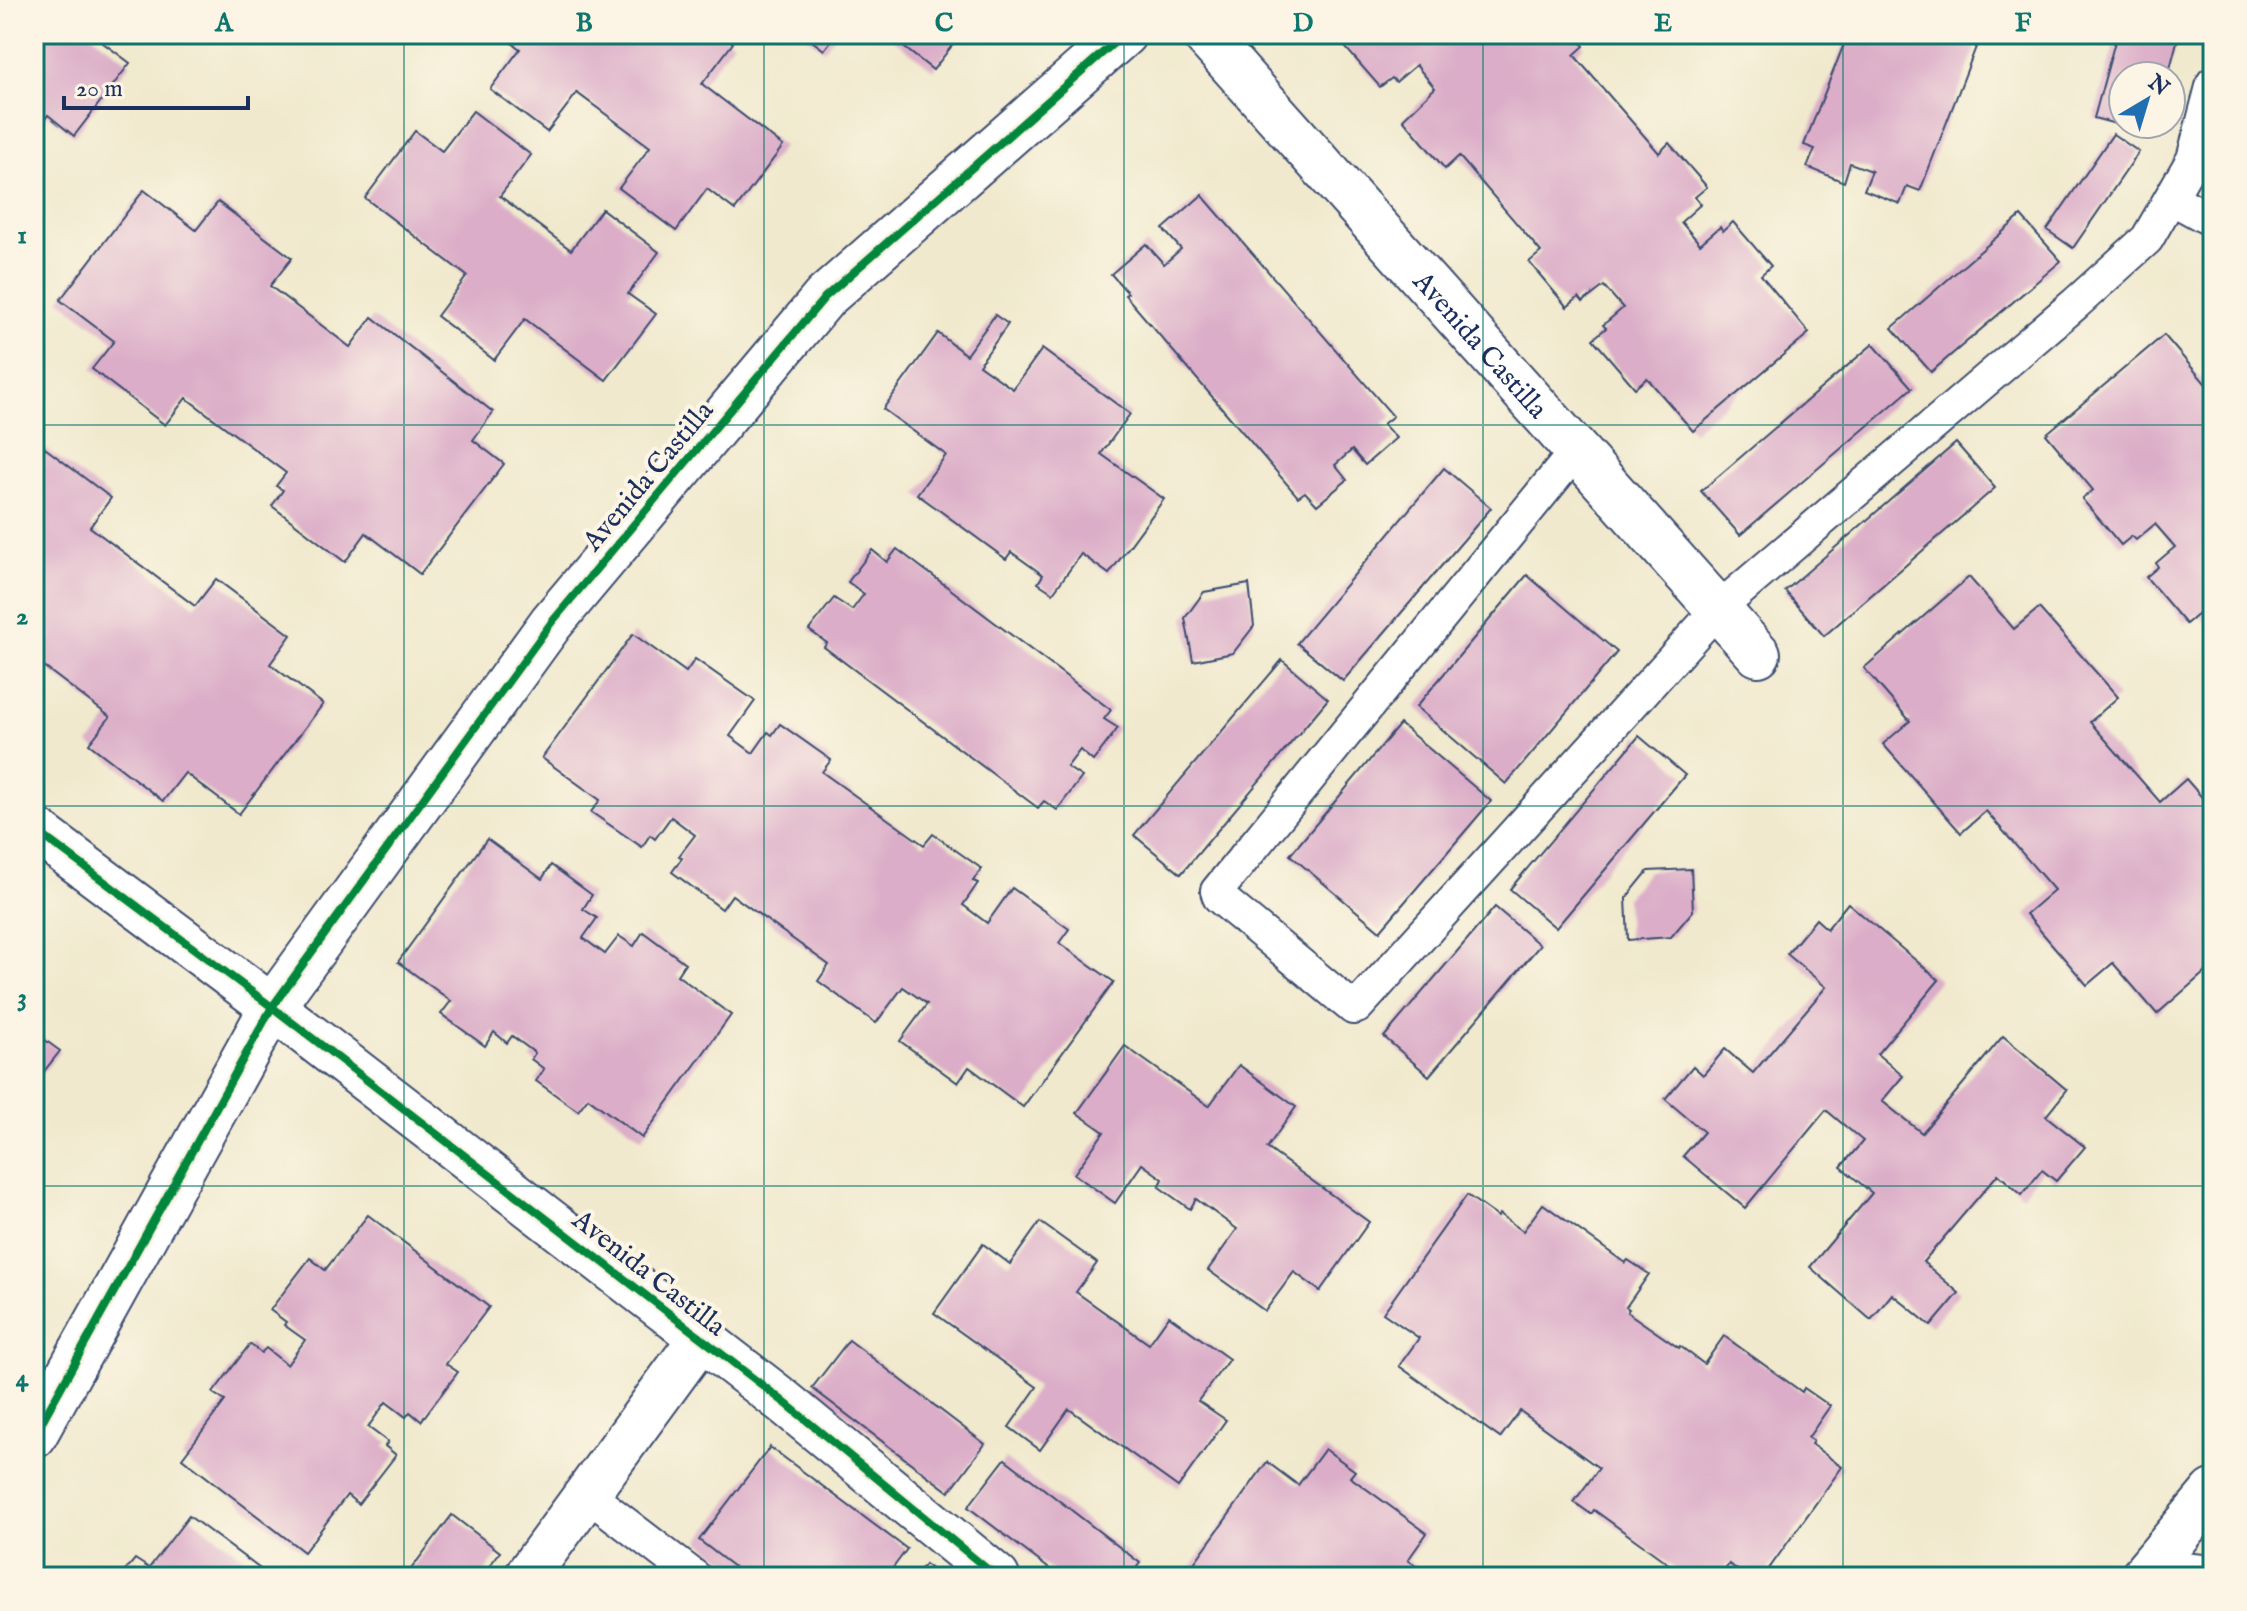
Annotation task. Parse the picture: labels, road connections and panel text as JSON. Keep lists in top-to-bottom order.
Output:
{
  "streets": {
    "street": ["Avenida Castilla"]
  },
  "scale_bar": "20 m",
  "north": "top right",
  "grid": {
    "columns": [
      "A",
      "B",
      "C",
      "D",
      "E",
      "F"
    ],
    "rows": [
      "1",
      "2",
      "3",
      "4"
    ]
  }
}
